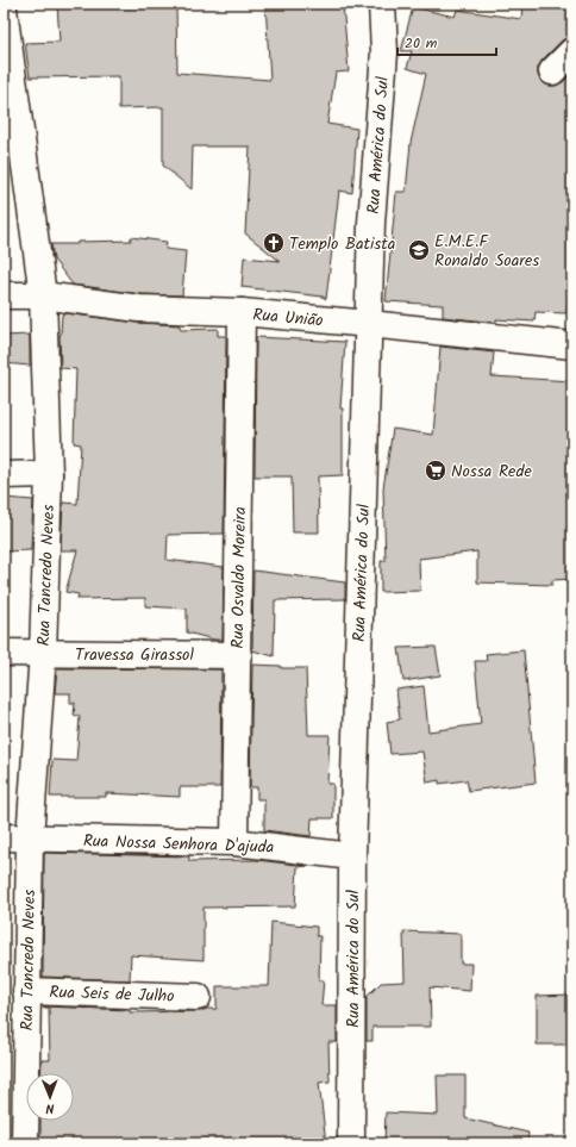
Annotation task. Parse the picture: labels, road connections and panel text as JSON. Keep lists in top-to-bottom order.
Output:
{
  "streets": {
    "street": [
      "Rua América do Sul",
      "Rua União",
      "Rua Tancredo Neves",
      "Rua Osvaldo Moreira",
      "Travessa Girassol",
      "Rua Nossa Senhora D'ajuda",
      "Rua Seis de Julho"
    ]
  },
  "crossings": [
    ["Rua América do Sul", "Rua União"],
    ["Rua América do Sul", "Rua Nossa Senhora D'ajuda"],
    ["Rua União", "Rua Tancredo Neves"],
    ["Rua União", "Rua Osvaldo Moreira"],
    ["Rua Tancredo Neves", "Travessa Girassol"],
    ["Rua Tancredo Neves", "Rua Nossa Senhora D'ajuda"],
    ["Rua Tancredo Neves", "Rua Seis de Julho"],
    ["Rua Osvaldo Moreira", "Travessa Girassol"],
    ["Rua Osvaldo Moreira", "Rua Nossa Senhora D'ajuda"]
  ],
  "places": {
    "church": ["Templo Batista"],
    "school or university": ["E.M.E.F Ronaldo Soares"],
    "supermarket": ["Nossa Rede"]
  },
  "scale_bar": "20 m",
  "north": "bottom"
}
